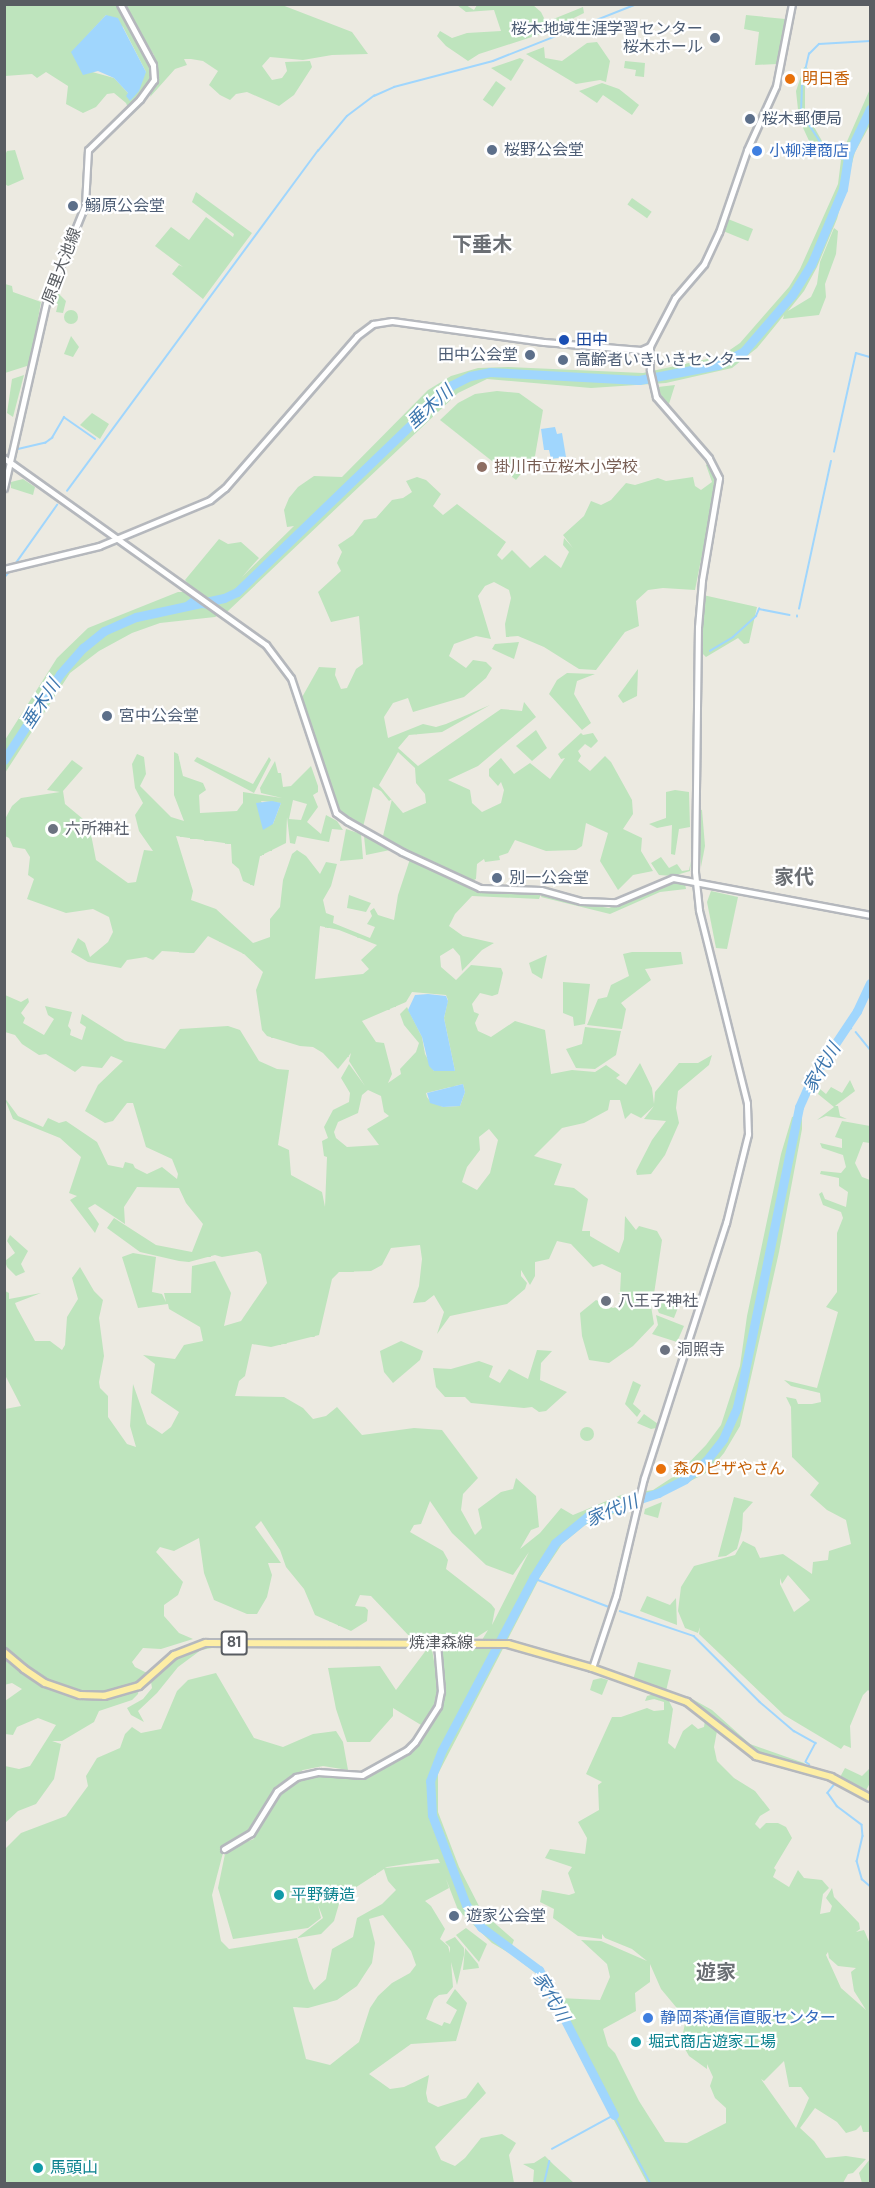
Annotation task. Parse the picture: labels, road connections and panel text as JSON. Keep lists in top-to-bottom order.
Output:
{
  "streets": {
    "main road": ["81", "焼津森線"],
    "street": ["原里大池線"]
  },
  "districts": ["下垂木", "家代", "遊家"],
  "water": ["垂木川", "家代川"],
  "places": [
    "桜木地域生涯学習センター 桜木ホール",
    "明日香",
    "桜木郵便局",
    "桜野公会堂",
    "小柳津商店",
    "鰯原公会堂",
    "田中",
    "田中公会堂",
    "高齢者いきいきセンター",
    "掛川市立桜木小学校",
    "宮中公会堂",
    "六所神社",
    "別一公会堂",
    "八王子神社",
    "洞照寺",
    "森のピザやさん",
    "平野鋳造",
    "遊家公会堂",
    "静岡茶通信直販センター",
    "堀式商店遊家工場",
    "馬頭山"
  ]
}
